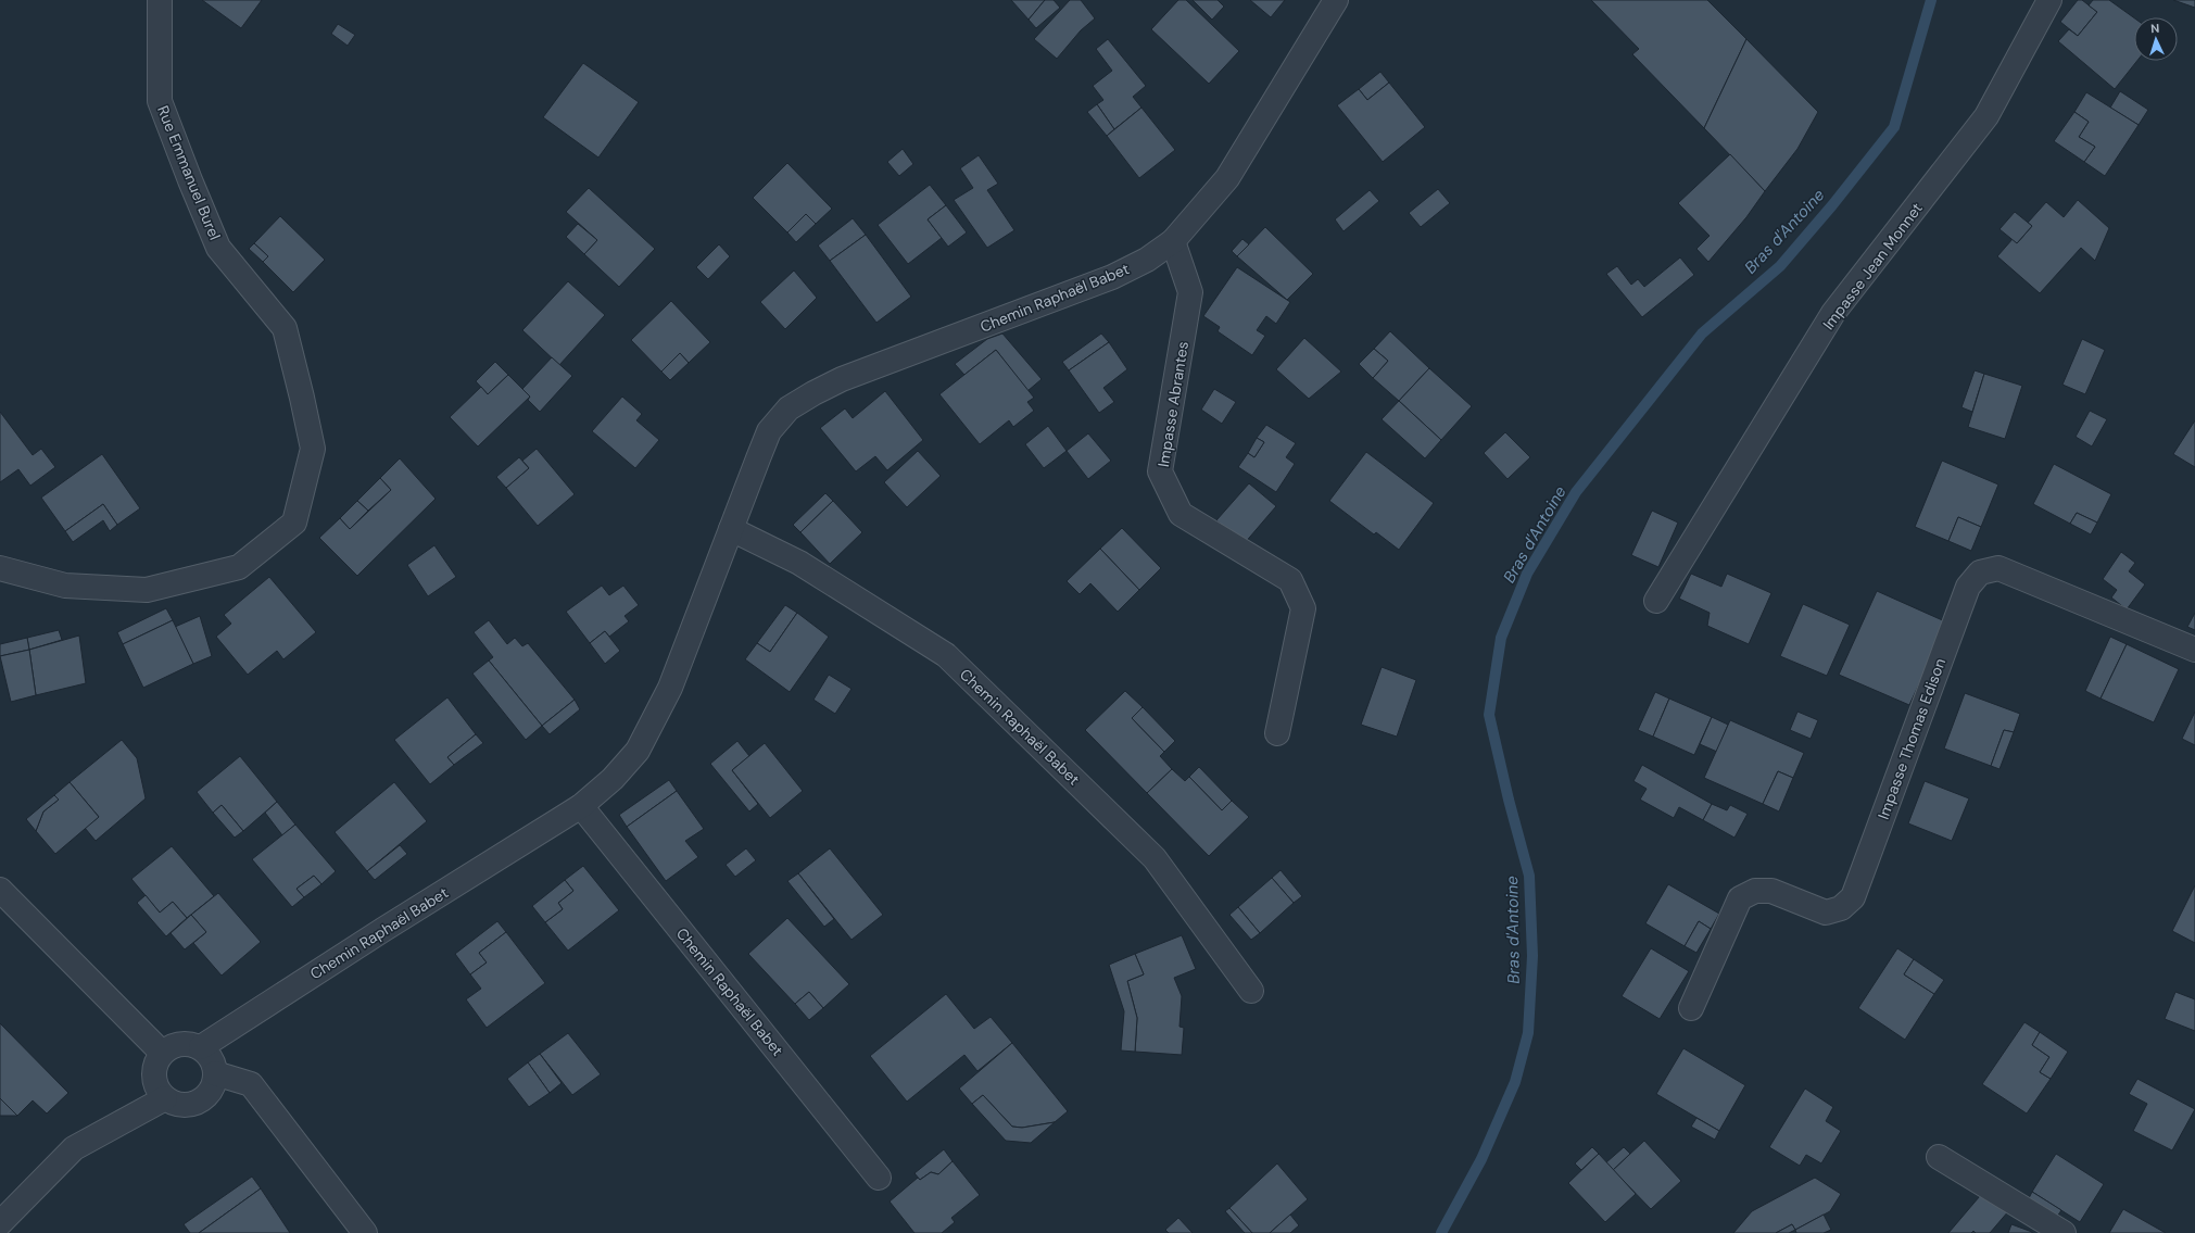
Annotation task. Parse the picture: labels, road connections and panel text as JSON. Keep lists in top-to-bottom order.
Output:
{
  "streets": {
    "street": [
      "Rue Emmanuel Burel",
      "Impasse Jean Monnet",
      "Chemin Raphaël Babet",
      "Impasse Abrantes",
      "Impasse Thomas Edison"
    ]
  },
  "crossings": [
    ["Chemin Raphaël Babet", "Impasse Abrantes"]
  ],
  "water": ["Bras d'Antoine"],
  "north": "top"
}
